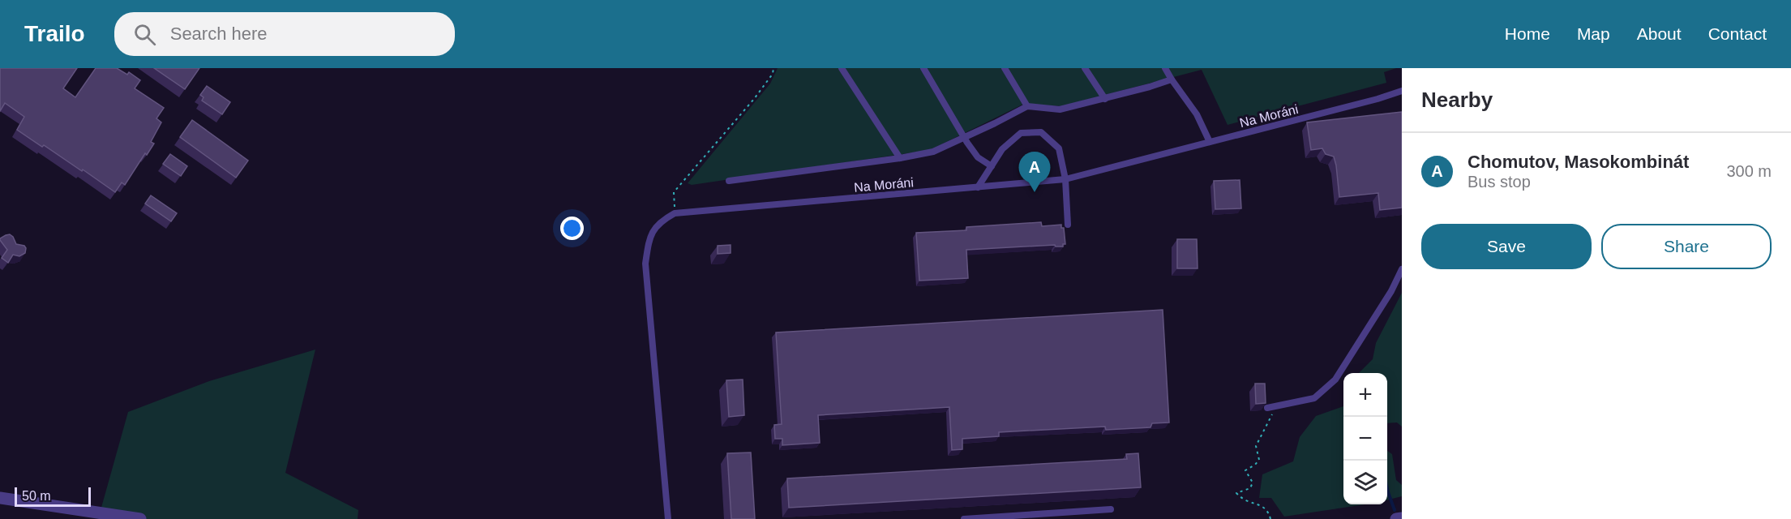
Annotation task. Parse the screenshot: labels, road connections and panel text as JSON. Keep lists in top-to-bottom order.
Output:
{
  "streets": {
    "lane": ["Na Moráni"]
  },
  "scale_bar": "50 m",
  "page": {
    "header": "Trailo",
    "search": "Search here",
    "nav": [
      "Home",
      "Map",
      "About",
      "Contact"
    ],
    "heading": "Nearby",
    "list": [
      {
        "mark": "A",
        "name": "Chomutov, Masokombinát",
        "note": "Bus stop",
        "value": "300 m"
      }
    ],
    "pins": "A",
    "buttons": ["Save", "Share"],
    "map_buttons": ["+", "−"],
    "scale": "50 m"
  }
}
